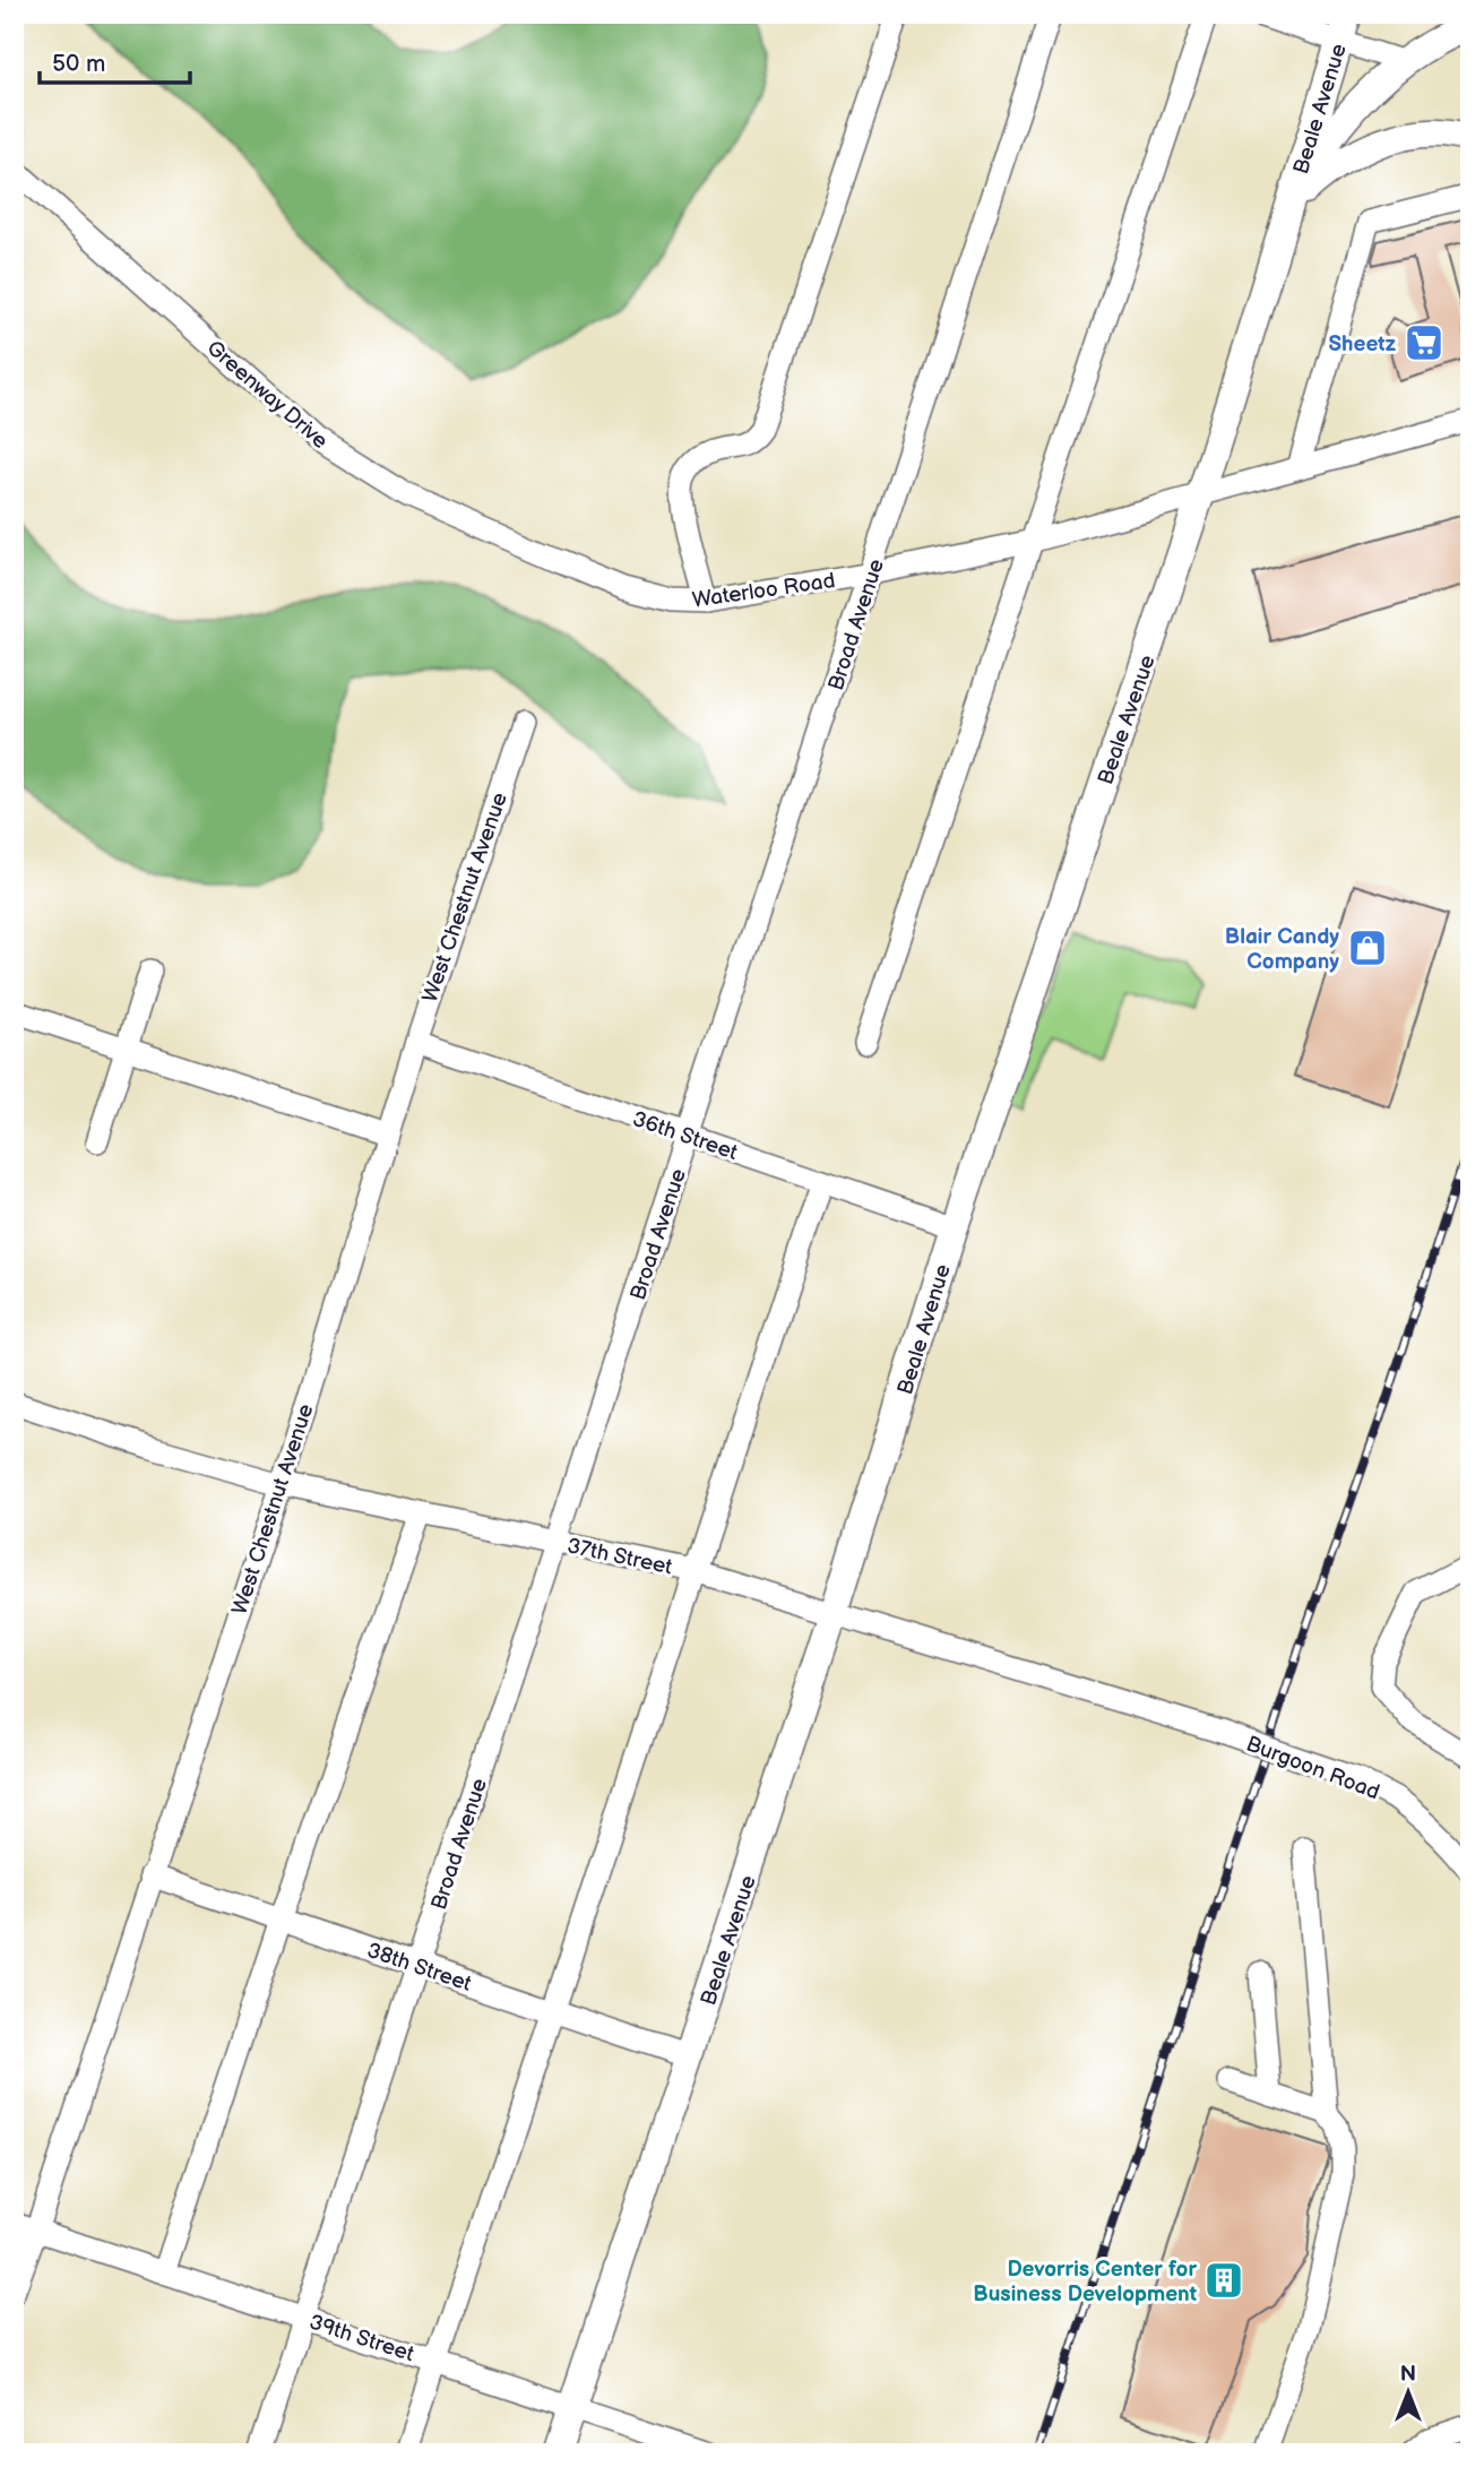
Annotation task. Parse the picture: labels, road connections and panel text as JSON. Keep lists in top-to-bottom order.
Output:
{
  "streets": {
    "main road": ["Beale Avenue"],
    "street": [
      "Greenway Drive",
      "Waterloo Road",
      "Broad Avenue",
      "West Chestnut Avenue",
      "36th Street",
      "37th Street",
      "Burgoon Road",
      "38th Street",
      "39th Street"
    ]
  },
  "crossings": [
    ["Beale Avenue", "Waterloo Road"],
    ["Beale Avenue", "36th Street"],
    ["Beale Avenue", "37th Street"],
    ["Beale Avenue", "38th Street"],
    ["Beale Avenue", "39th Street"],
    ["Greenway Drive", "Waterloo Road"],
    ["Waterloo Road", "Broad Avenue"],
    ["Broad Avenue", "36th Street"],
    ["Broad Avenue", "37th Street"],
    ["Broad Avenue", "38th Street"],
    ["Broad Avenue", "39th Street"],
    ["West Chestnut Avenue", "36th Street"],
    ["West Chestnut Avenue", "37th Street"],
    ["West Chestnut Avenue", "38th Street"],
    ["West Chestnut Avenue", "39th Street"],
    ["37th Street", "Burgoon Road"]
  ],
  "places": {
    "supermarket": ["Sheetz"],
    "shop": ["Blair Candy Company"],
    "building": ["Devorris Center for Business Development"]
  },
  "scale_bar": "50 m",
  "north": "top"
}
